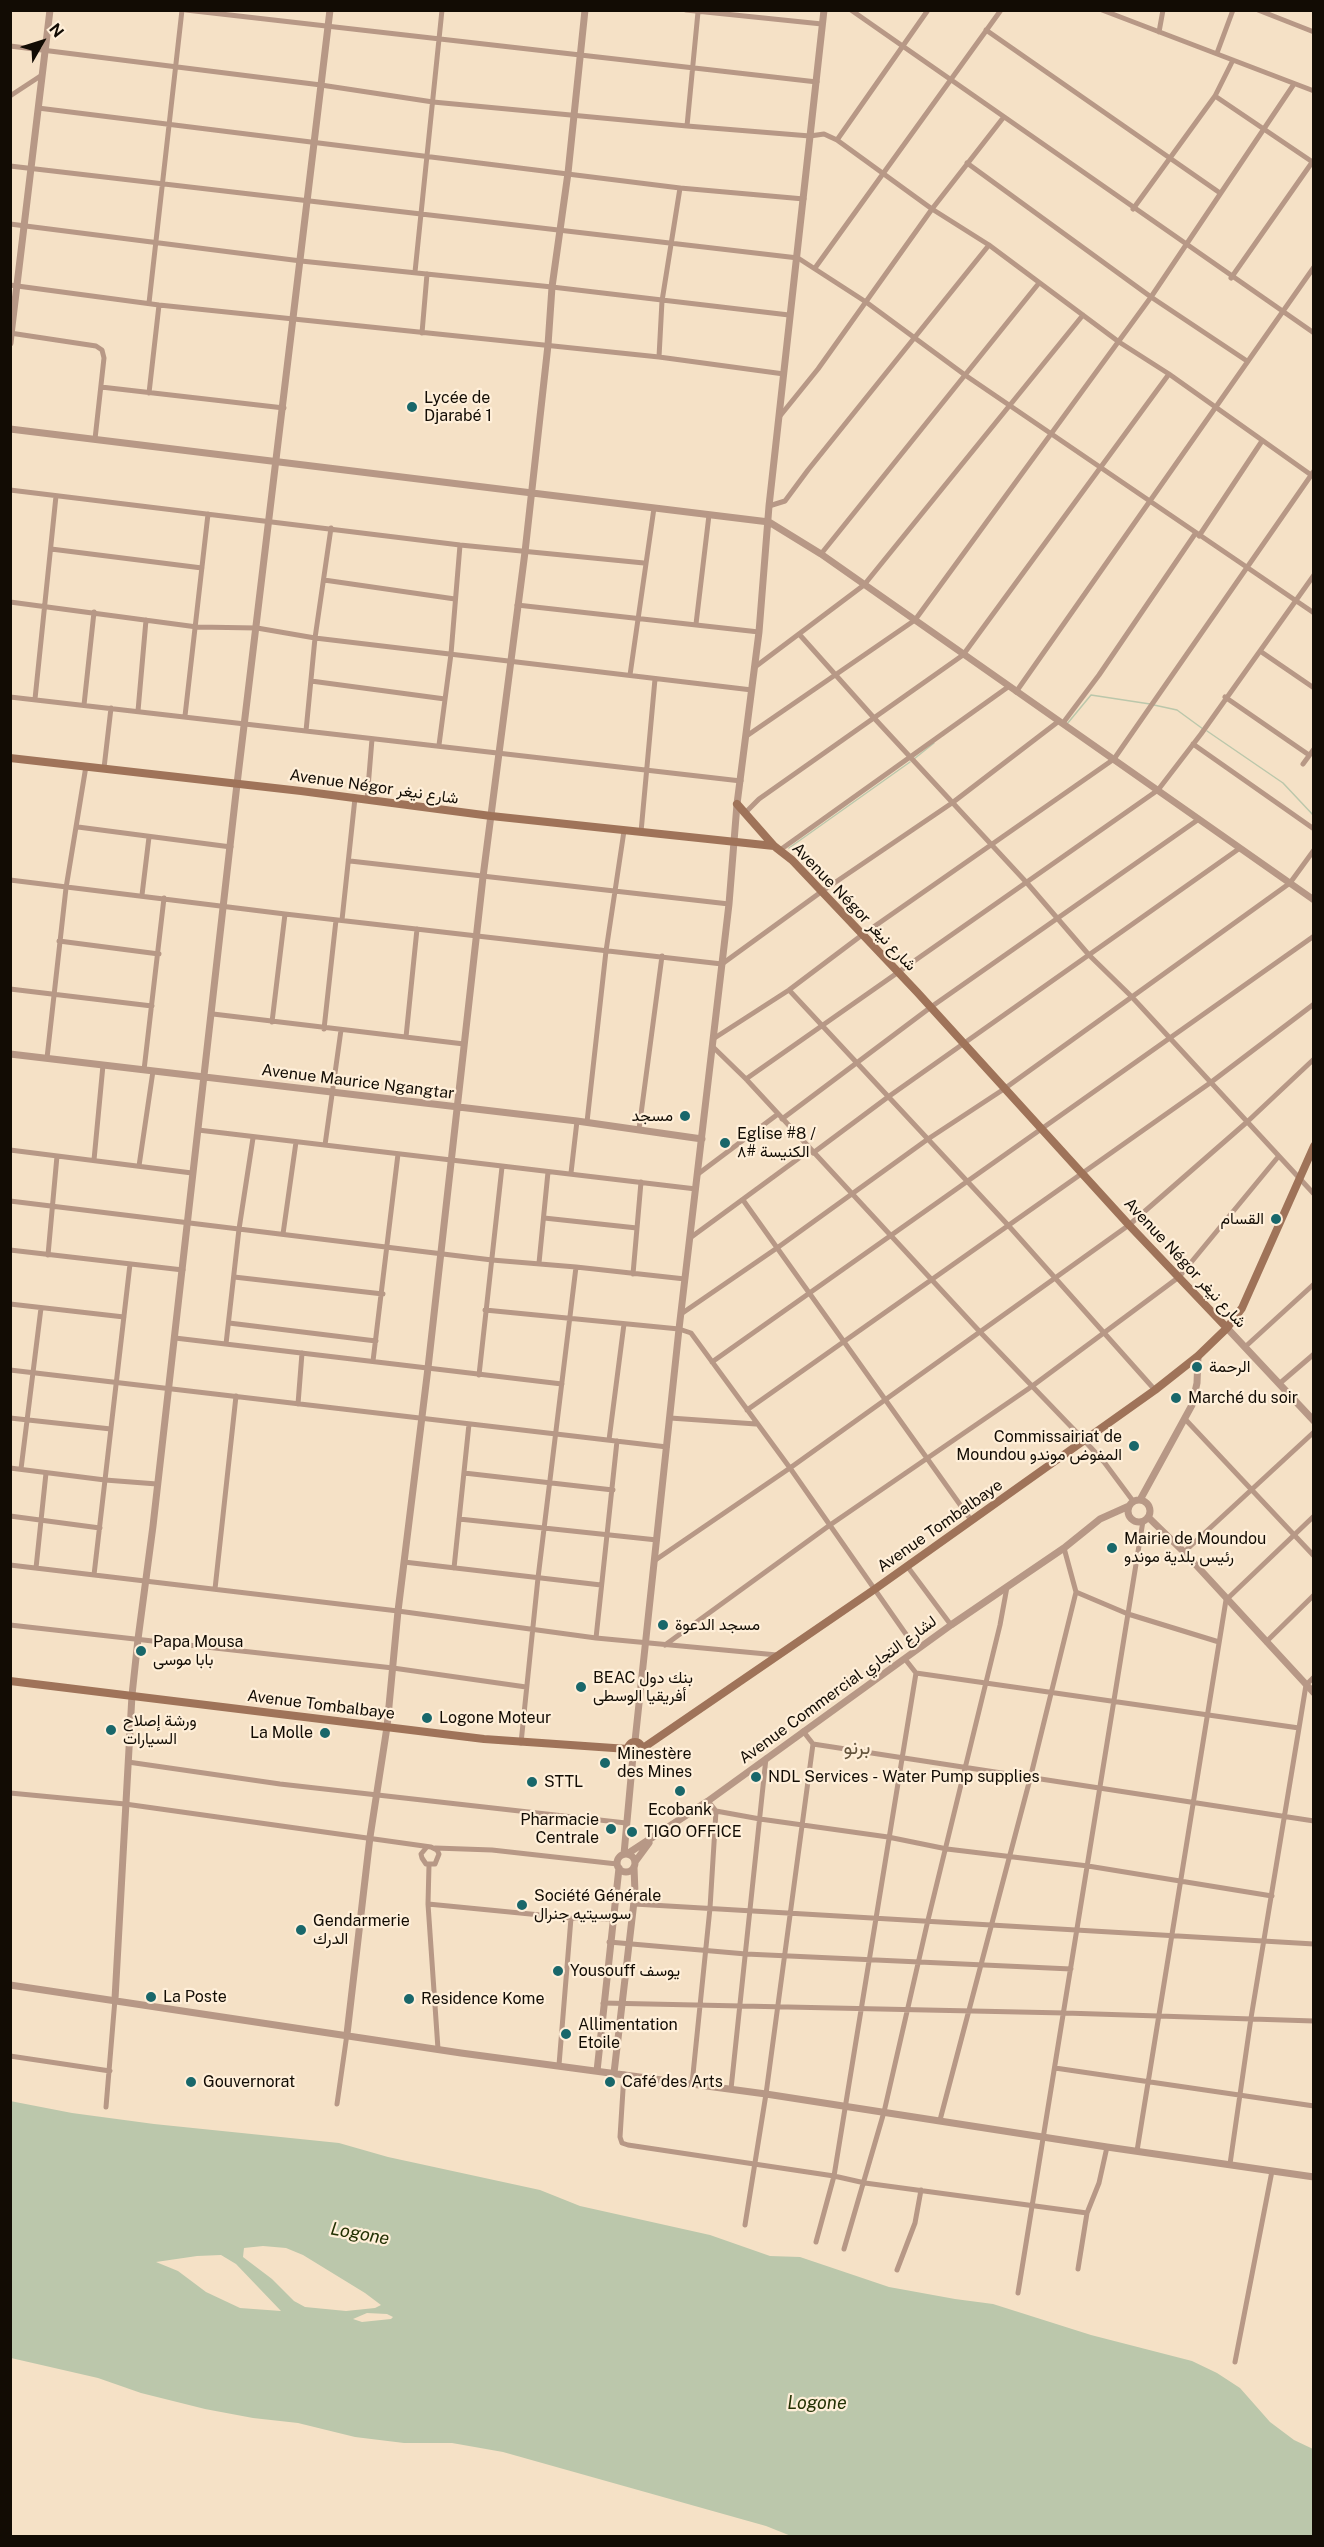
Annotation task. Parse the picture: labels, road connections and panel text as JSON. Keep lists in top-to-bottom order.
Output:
{
  "streets": {
    "main road": ["Avenue Négor شارع نيغر", "Avenue Tombalbaye"],
    "street": ["Avenue Maurice Ngangtar", "Avenue Commercial لشارع التجاري"]
  },
  "crossings": [
    ["Avenue Négor شارع نيغر", "Avenue Tombalbaye"]
  ],
  "districts": ["برنو"],
  "water": ["Logone"],
  "places": [
    "Lycée de Djarabé 1",
    "مسجد",
    "Eglise #8 / الكنيسة #٨",
    "القسام",
    "الرحمة",
    "Marché du soir",
    "Commissairiat de Moundou المفوض موندو",
    "Mairie de Moundou رئيس بلدية موندو",
    "مسجد الدعوة",
    "Papa Mousa بابا موسى",
    "BEAC بنك دول أفريقيا الوسطى",
    "Logone Moteur",
    "ورشة إصلاح السيارات",
    "La Molle",
    "Minestère des Mines",
    "NDL Services - Water Pump supplies",
    "STTL",
    "Ecobank",
    "Pharmacie Centrale",
    "TIGO OFFICE",
    "Société Générale سوسيتيه جنرال",
    "Gendarmerie الدرك",
    "Yousouff يوسف",
    "La Poste",
    "Residence Kome",
    "Allimentation Etoile",
    "Gouvernorat",
    "Café des Arts"
  ],
  "north": "top right"
}
